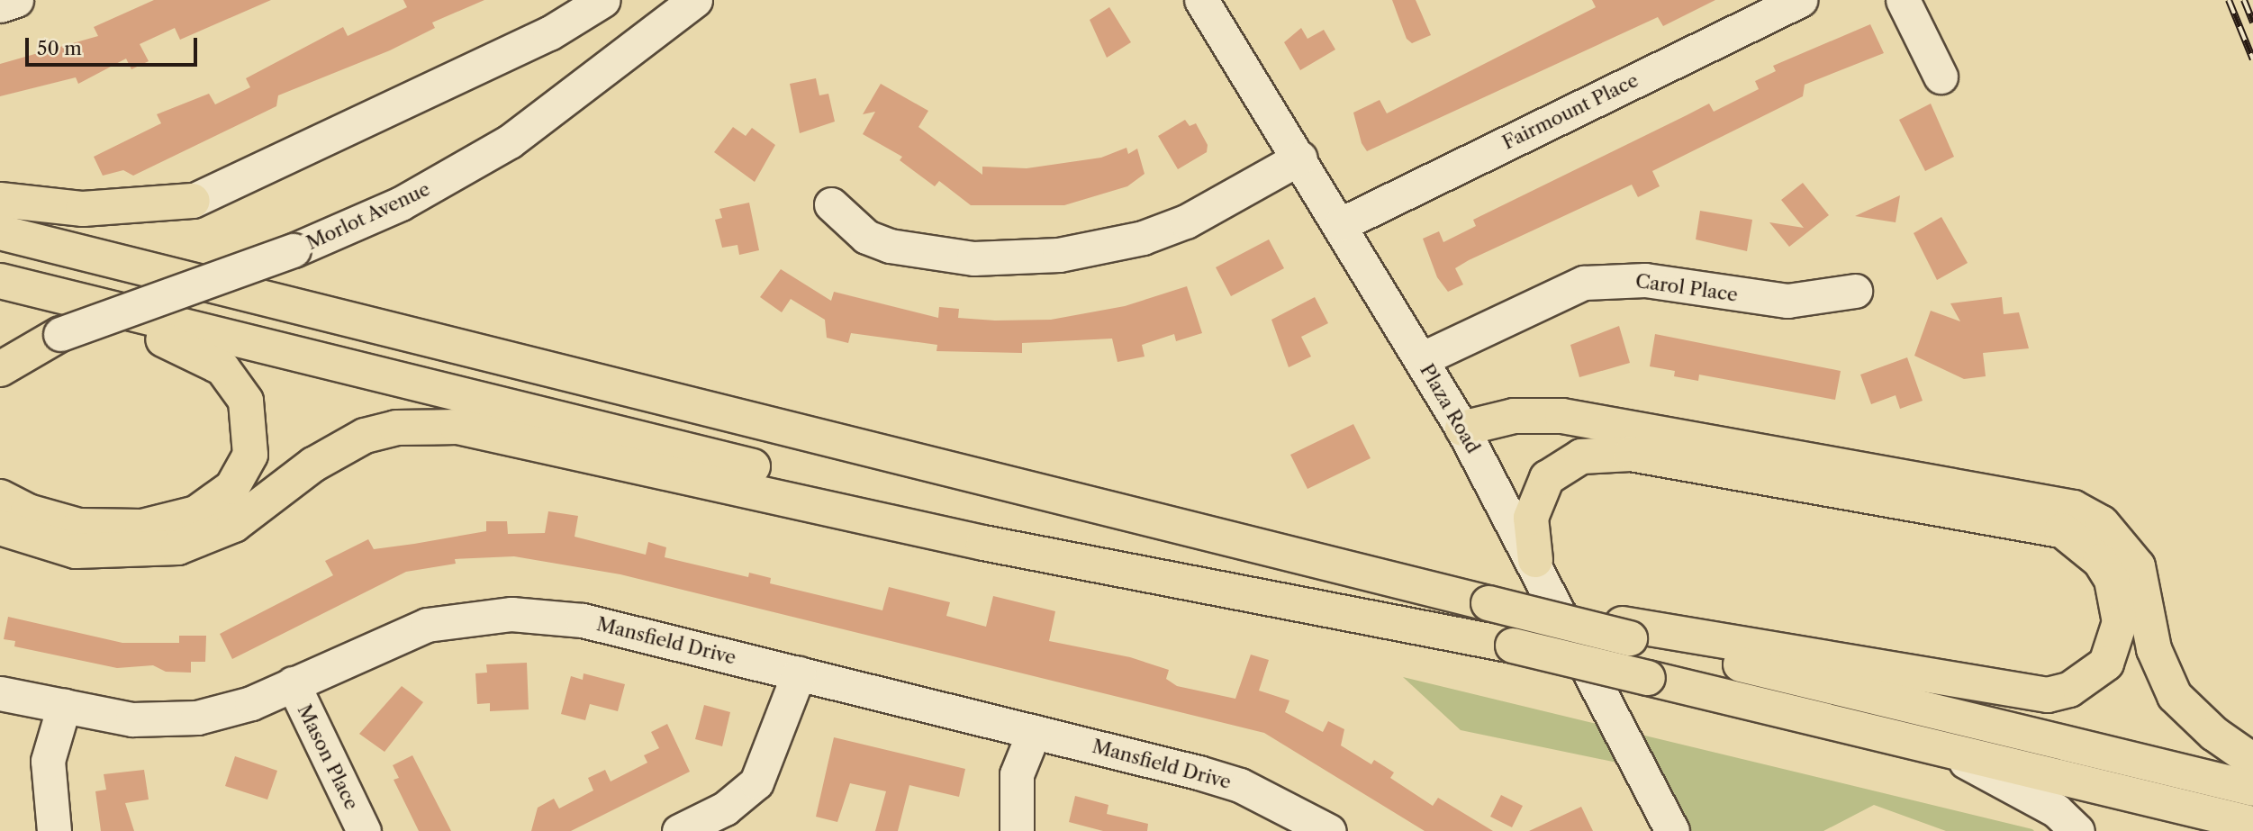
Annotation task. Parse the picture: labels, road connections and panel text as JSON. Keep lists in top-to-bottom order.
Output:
{
  "streets": {
    "street": [
      "Fairmount Place",
      "Morlot Avenue",
      "Carol Place",
      "Plaza Road",
      "Mansfield Drive",
      "Mason Place"
    ]
  },
  "crossings": [
    ["Fairmount Place", "Plaza Road"],
    ["Carol Place", "Plaza Road"],
    ["Mansfield Drive", "Mason Place"]
  ],
  "scale_bar": "50 m"
}
